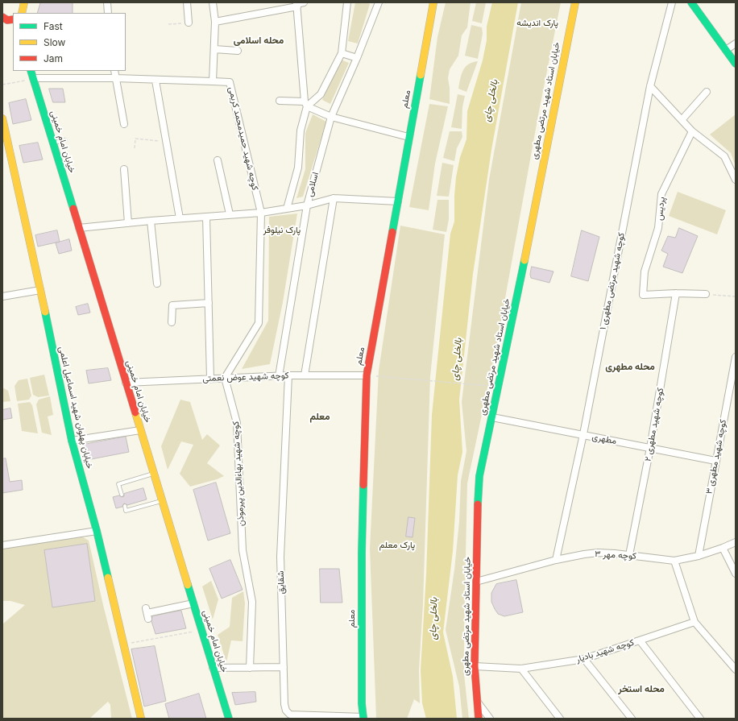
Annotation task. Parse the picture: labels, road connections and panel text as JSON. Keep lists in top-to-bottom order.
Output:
{
  "streets": {
    "main road": [
      "معلم",
      "خیابان استاد شهید مرتضی مطهری",
      "خیابان امام خمینی",
      "خیابان پهلوان شهید اسماعیل اعلمی"
    ],
    "street": [
      "کوچه شهید حمیدمحمد کریمی",
      "اسلامی",
      "پردیس",
      "کوچه شهید مرتضی مطهری ۱",
      "کوچه شهید عوض نعمتی",
      "کوچه شهید مطهری ۲",
      "مطهری",
      "کوچه شهید مطهری ۳",
      "کوچه شهید بهاءالدین پیرموذن",
      "کوچه مهر ۳",
      "شقایق",
      "کوچه شهید بادیار"
    ]
  },
  "crossings": [
    ["معلم", "کوچه شهید عوض نعمتی"],
    ["معلم", "شقایق"],
    ["خیابان استاد شهید مرتضی مطهری", "مطهری"],
    ["خیابان استاد شهید مرتضی مطهری", "کوچه مهر ۳"],
    ["خیابان استاد شهید مرتضی مطهری", "کوچه شهید بادیار"],
    ["خیابان امام خمینی", "کوچه شهید عوض نعمتی"],
    ["اسلامی", "کوچه شهید عوض نعمتی"],
    ["پردیس", "کوچه شهید مطهری ۲"],
    ["کوچه شهید مرتضی مطهری ۱", "مطهری"],
    ["کوچه شهید مرتضی مطهری ۱", "کوچه مهر ۳"],
    ["کوچه شهید عوض نعمتی", "کوچه شهید بهاءالدین پیرموذن"],
    ["کوچه شهید عوض نعمتی", "شقایق"],
    ["کوچه شهید مطهری ۲", "مطهری"],
    ["کوچه شهید مطهری ۲", "کوچه مهر ۳"],
    ["مطهری", "کوچه شهید مطهری ۳"],
    ["کوچه شهید مطهری ۳", "کوچه مهر ۳"]
  ],
  "districts": [
    "محله اسلامی",
    "محله مطهری",
    "معلم",
    "محله استخر"
  ],
  "water": ["بالخلی چای"],
  "parks": ["پارک اندیشه", "پارک نیلوفر", "پارک معلم"],
  "legend": ["Fast", "Slow", "Jam"]
}
